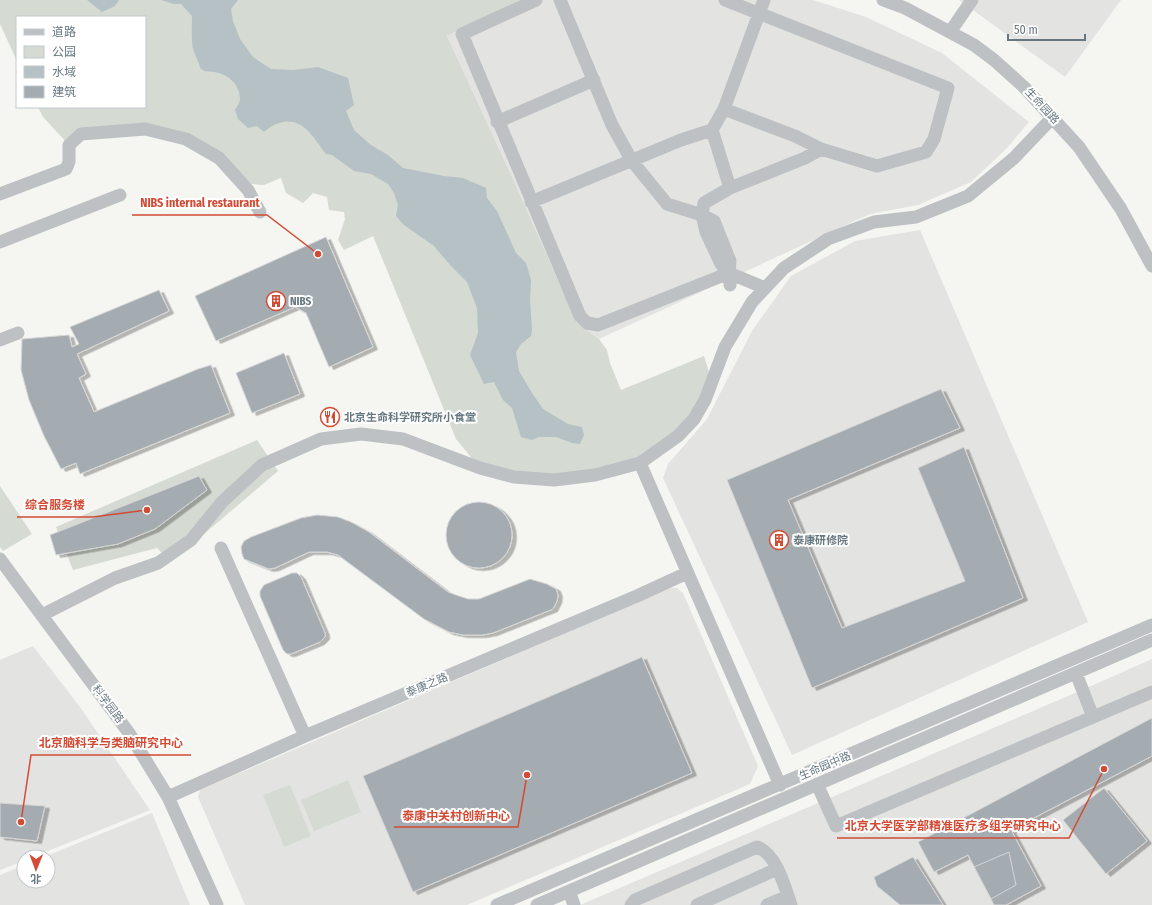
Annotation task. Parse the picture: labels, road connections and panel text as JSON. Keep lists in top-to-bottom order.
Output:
{
  "streets": {
    "street": [
      "生命园路",
      "泰康之路",
      "科学园路",
      "生命园中路"
    ]
  },
  "crossings": [
    ["泰康之路", "科学园路"]
  ],
  "places": {
    "other": [
      "NIBS internal restaurant",
      "综合服务楼",
      "北京大学医学部精准医疗多组学研究中心",
      "泰康中关村创新中心",
      "北京脑科学与类脑研究中心"
    ],
    "building": ["NIBS", "泰康研修院"],
    "restaurant": ["北京生命科学研究所小食堂"]
  },
  "legend": [
    "道路",
    "公园",
    "水域",
    "建筑"
  ],
  "scale_bar": "50 m",
  "north": "bottom"
}
